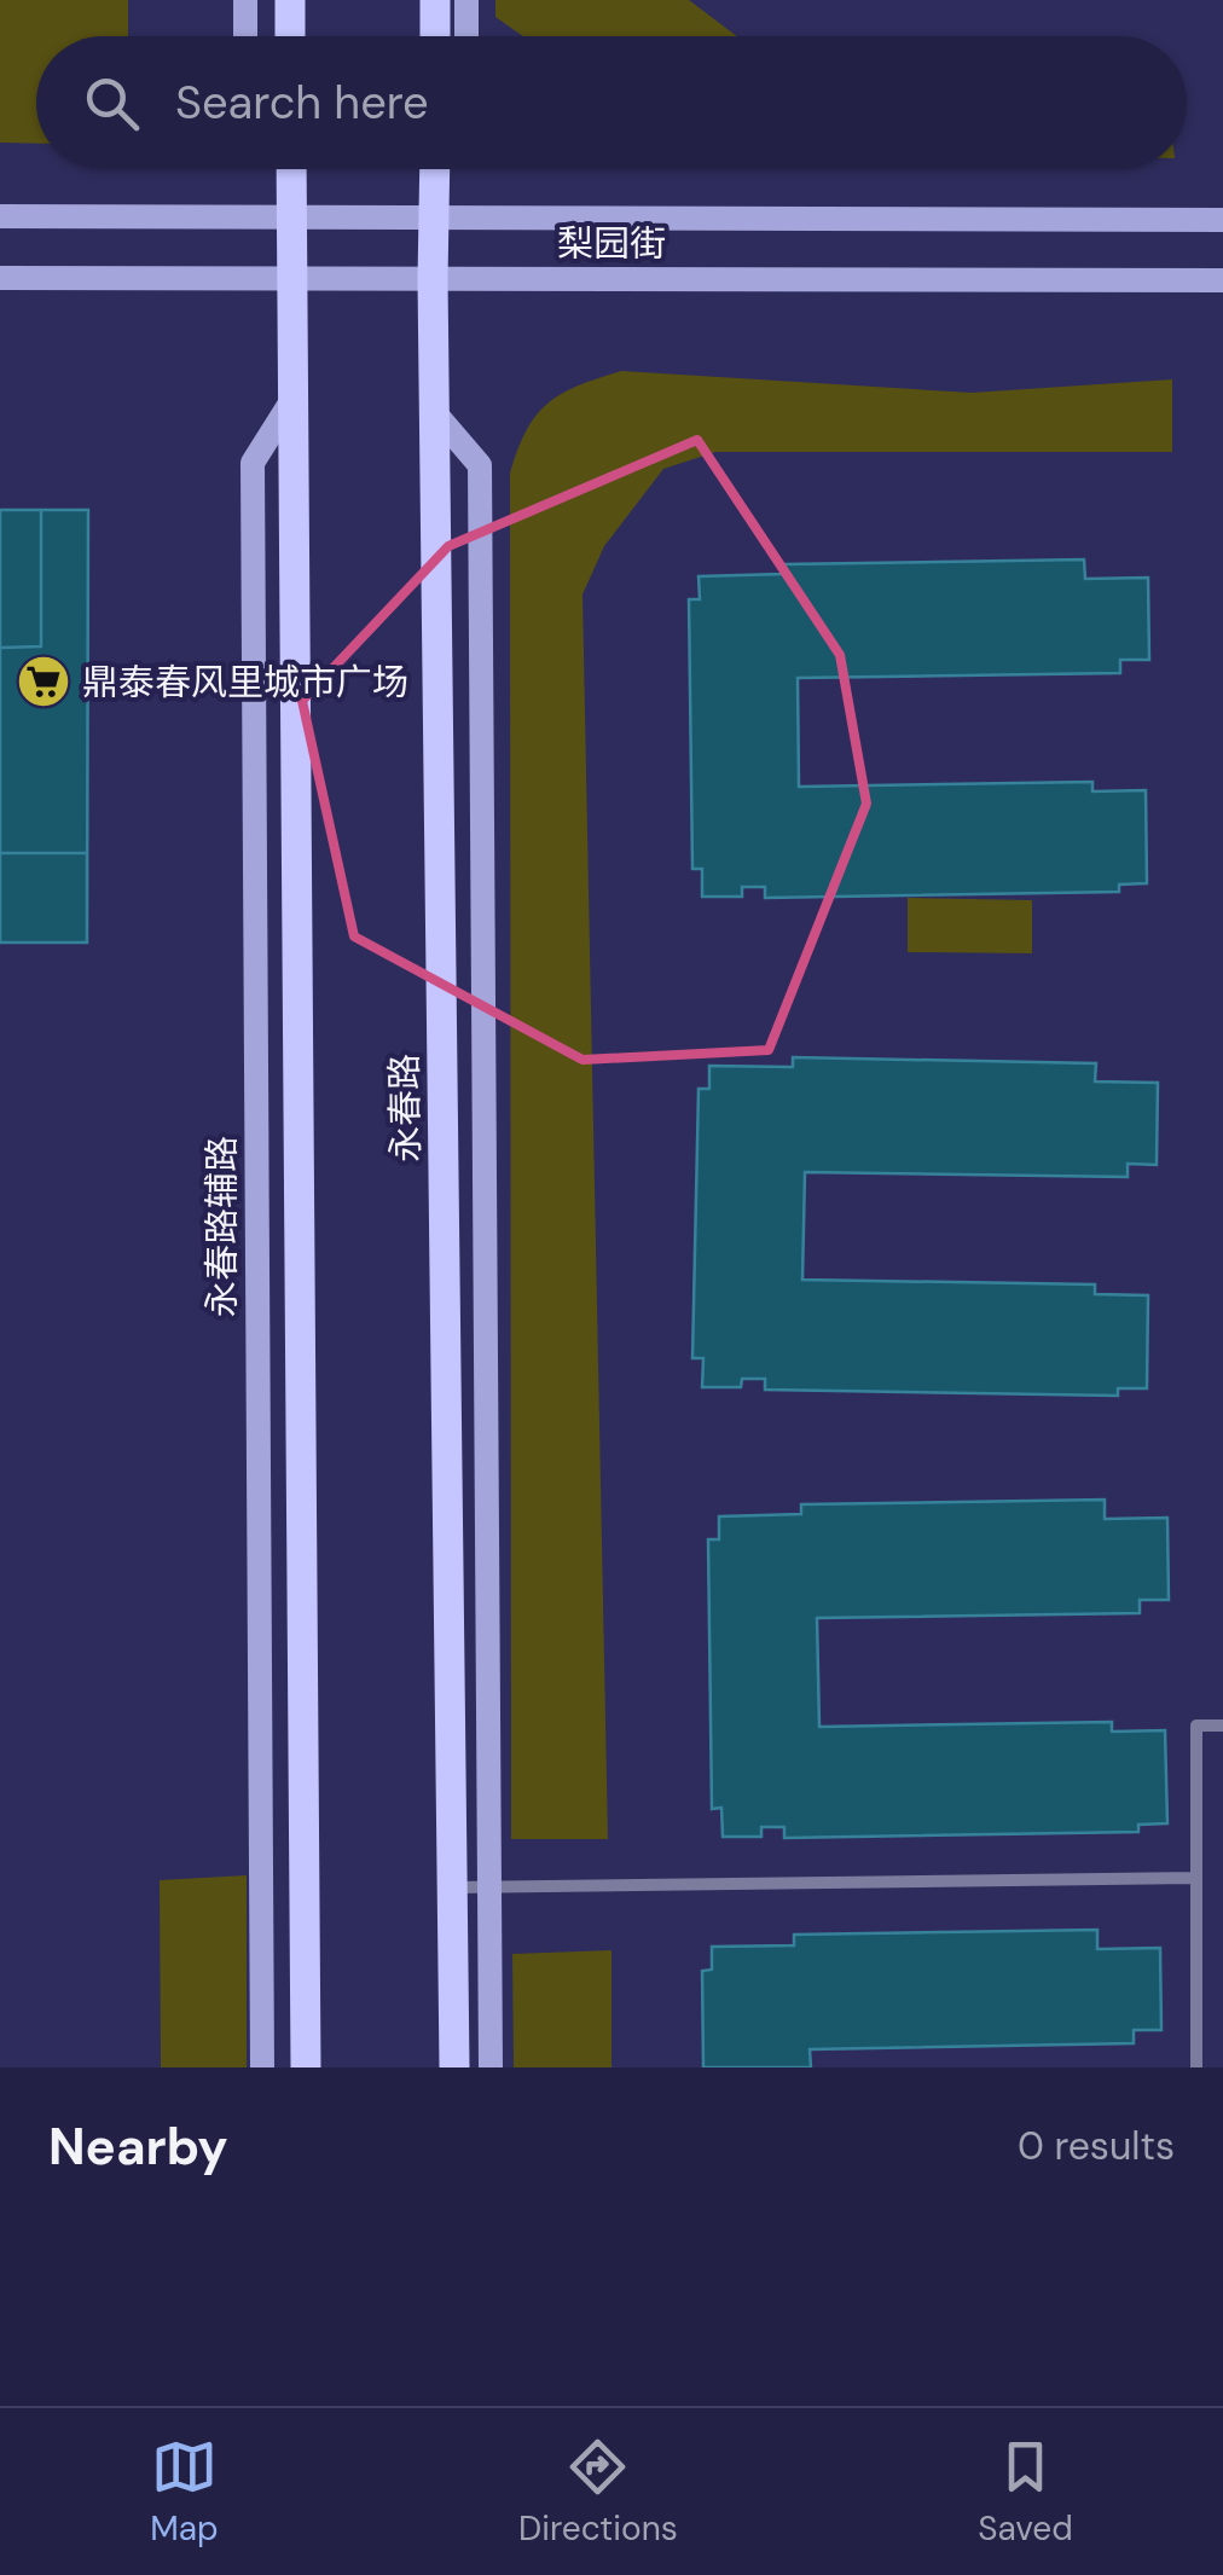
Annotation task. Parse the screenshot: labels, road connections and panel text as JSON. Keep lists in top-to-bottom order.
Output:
{
  "streets": {
    "main road": ["永春路"],
    "street": ["梨园街", "永春路辅路"]
  },
  "crossings": [
    ["梨园街", "永春路"]
  ],
  "places": {
    "supermarket": ["鼎泰春风里城市广场"]
  },
  "page": {
    "search": "Search here",
    "heading": ["Nearby", "0 results"],
    "nav": ["Map", "Directions", "Saved"]
  }
}
